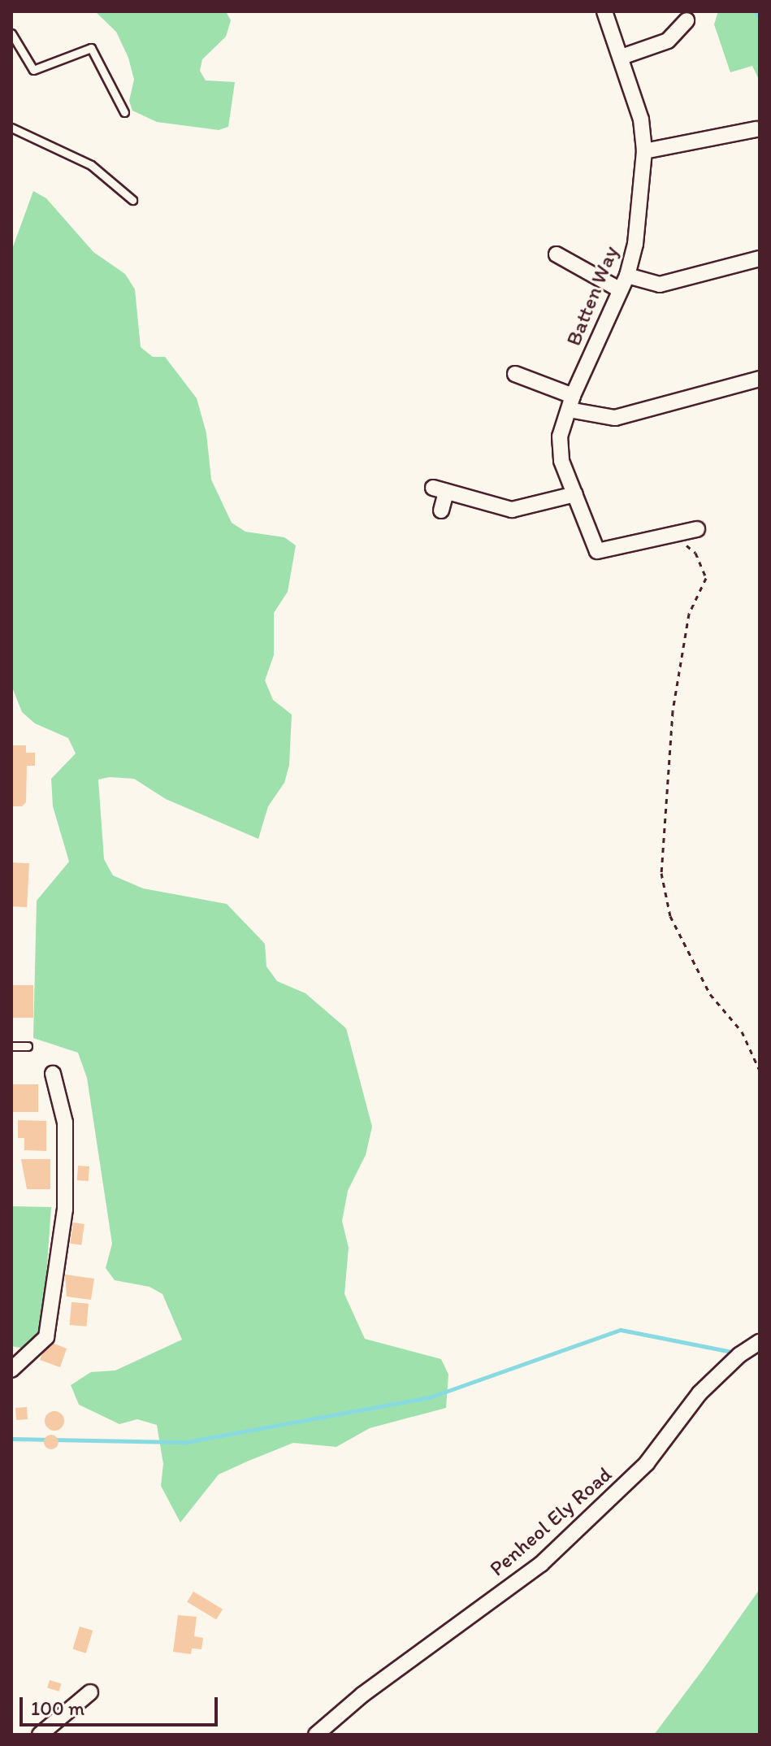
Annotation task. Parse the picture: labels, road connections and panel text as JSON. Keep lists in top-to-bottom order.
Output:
{
  "streets": {
    "street": ["Batten Way", "Penheol Ely Road"]
  },
  "scale_bar": "100 m"
}
